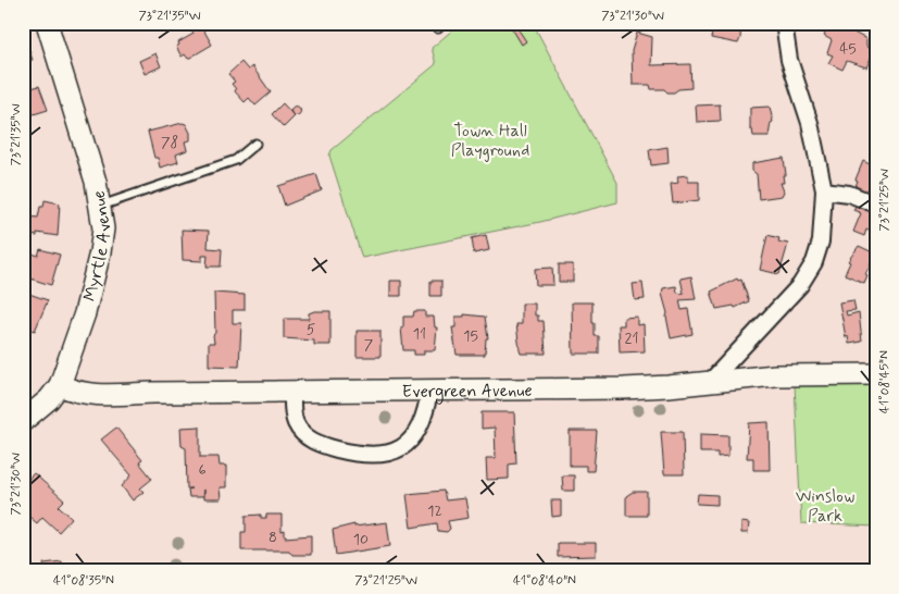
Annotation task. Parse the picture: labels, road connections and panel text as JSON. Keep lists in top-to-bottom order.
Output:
{
  "streets": {
    "main road": ["Myrtle Avenue", "Evergreen Avenue"]
  },
  "crossings": [
    ["Myrtle Avenue", "Evergreen Avenue"]
  ],
  "parks": ["Town Hall Playground", "Winslow Park"],
  "house_numbers": [
    "45",
    "78",
    "5",
    "11",
    "15",
    "21",
    "7",
    "6",
    "12",
    "8",
    "10"
  ],
  "coordinates": [
    "73°21'35\"W",
    "73°21'30\"W",
    "73°21'25\"W",
    "41°08'45\"N",
    "41°08'35\"N",
    "41°08'40\"N"
  ]
}
